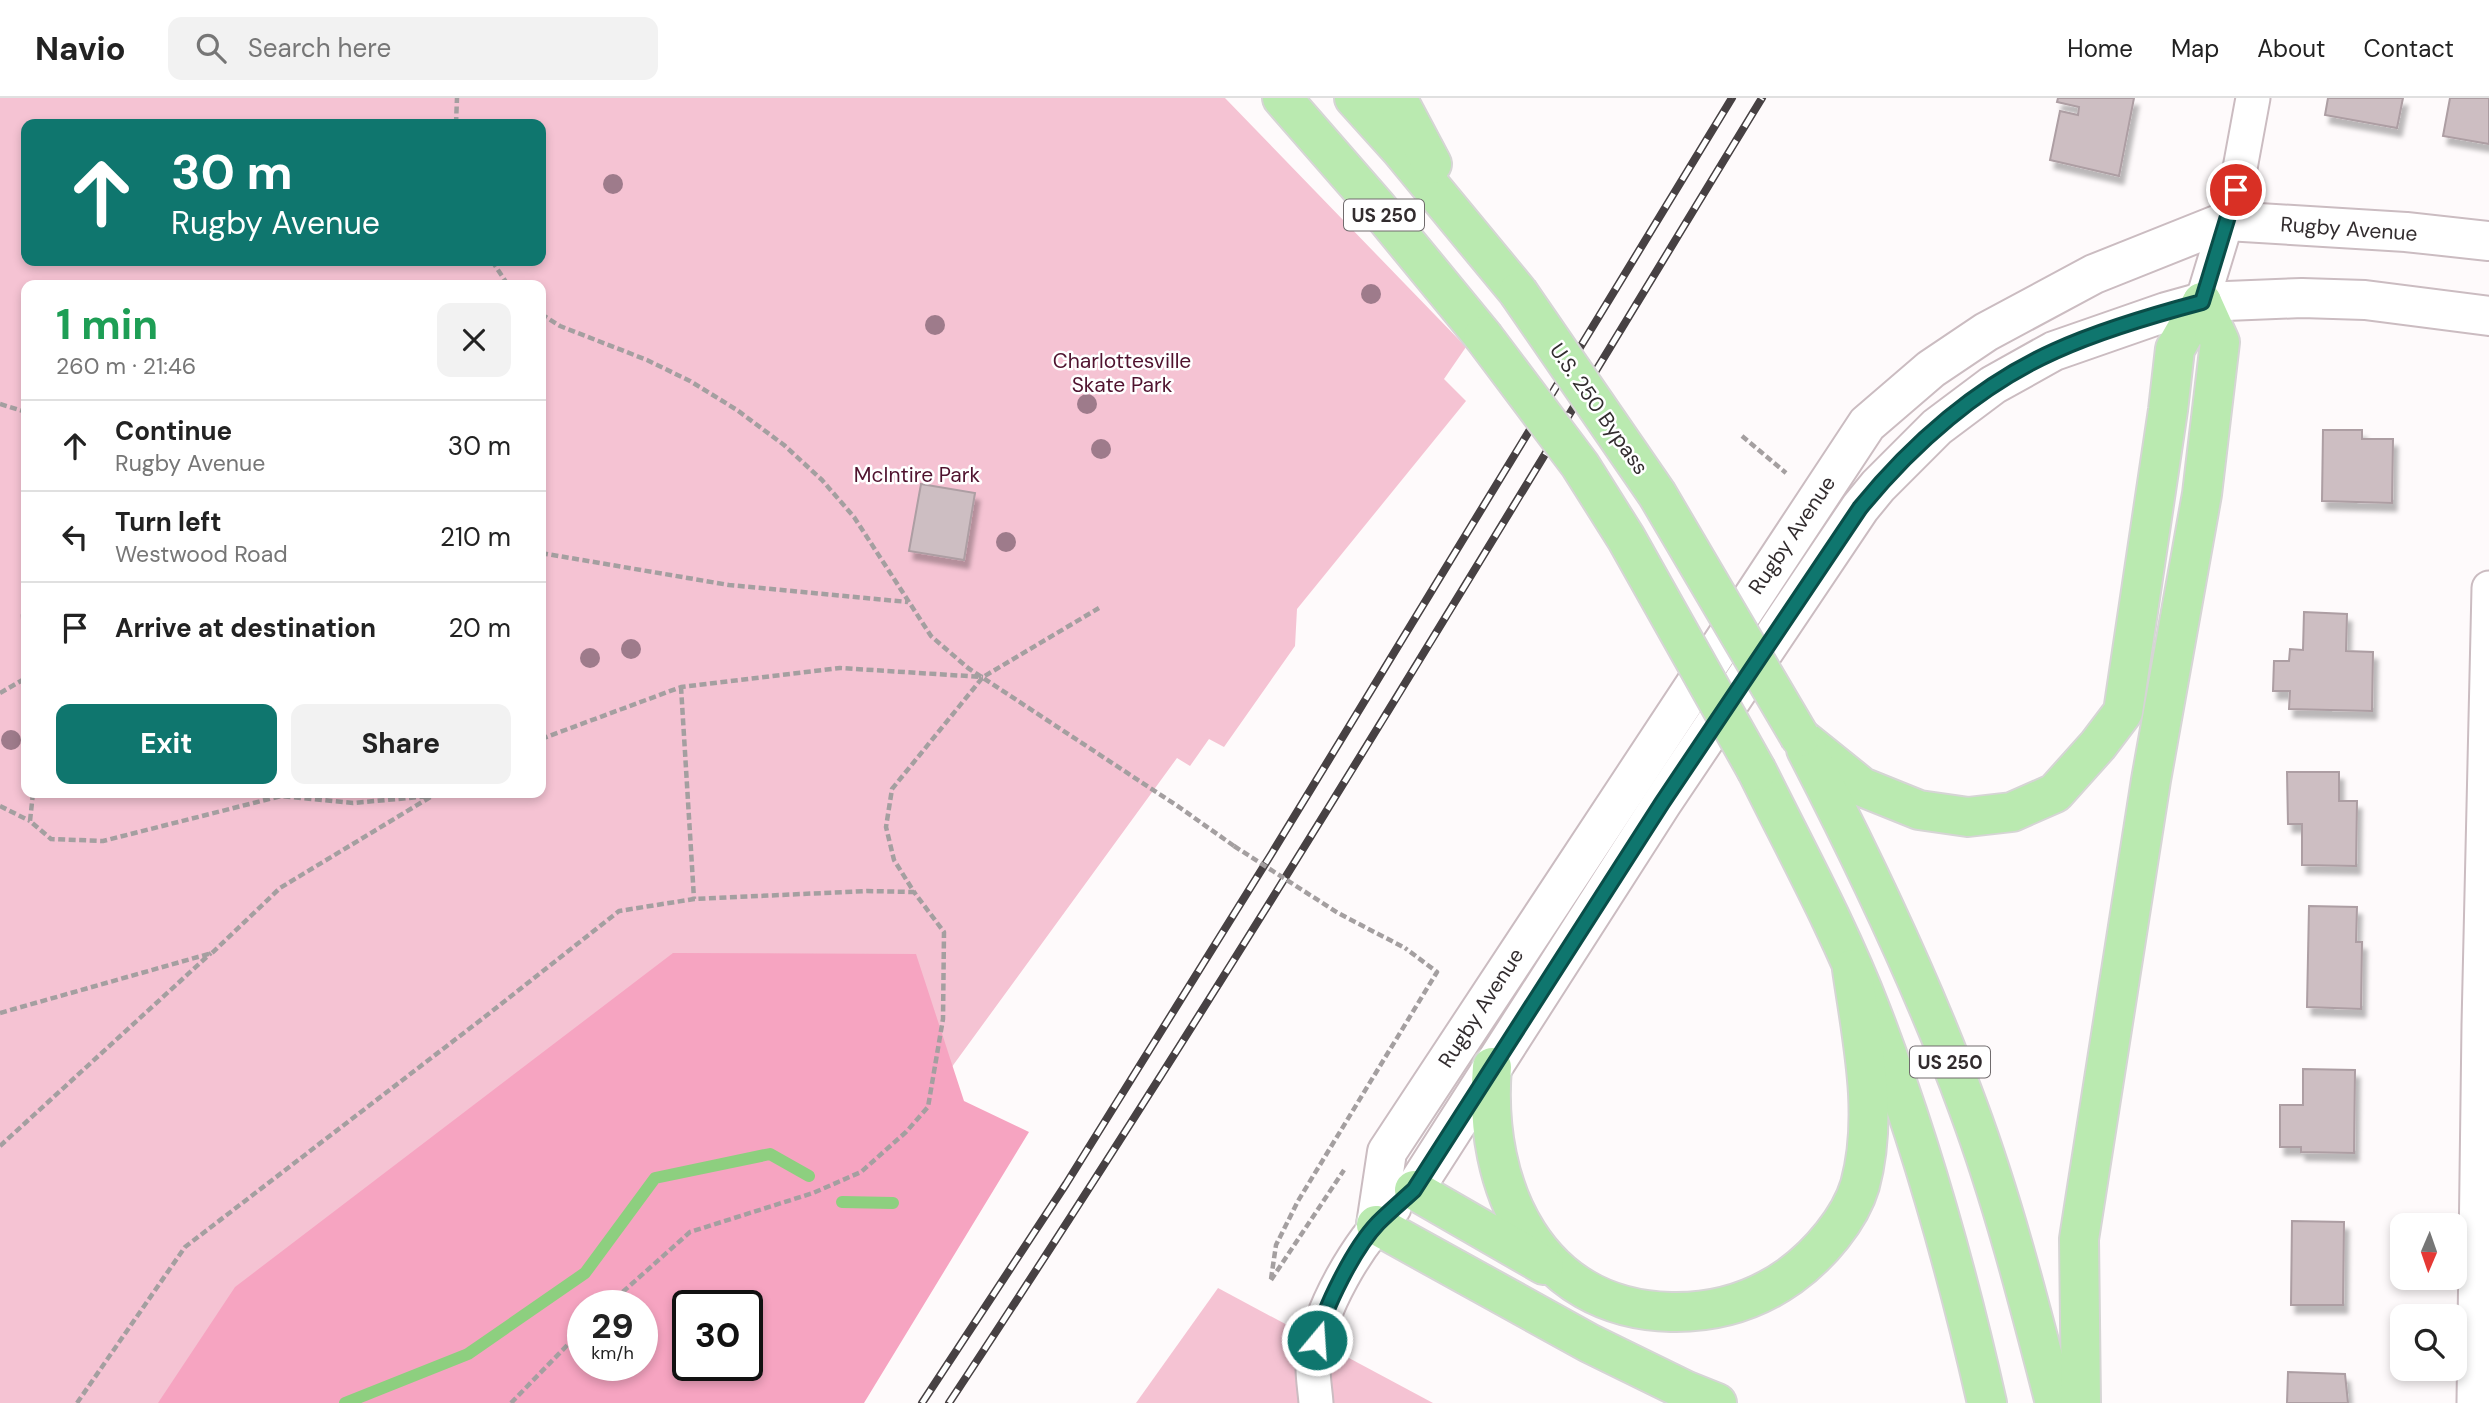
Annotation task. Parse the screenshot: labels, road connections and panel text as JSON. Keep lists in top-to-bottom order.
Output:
{
  "streets": {
    "highway": ["US 250", "U.S. 250 Bypass"],
    "street": ["Rugby Avenue"]
  },
  "crossings": [
    ["US 250", "U.S. 250 Bypass"]
  ],
  "parks": ["Charlottesville Skate Park", "McIntire Park"],
  "north": "bottom",
  "page": {
    "header": "Navio",
    "search": "Search here",
    "nav": [
      "Home",
      "Map",
      "About",
      "Contact"
    ],
    "turn": ["30 m", "Rugby Avenue"],
    "heading": ["1 min", "260 m · 21:46"],
    "list": [
      {
        "name": "Continue",
        "note": "Rugby Avenue",
        "value": "30 m"
      },
      {
        "name": "Turn left",
        "note": "Westwood Road",
        "value": "210 m"
      },
      {
        "name": "Arrive at destination",
        "value": "20 m"
      }
    ],
    "buttons": ["Exit", "Share"],
    "speed": "29 km/h",
    "limit": "30"
  }
}
